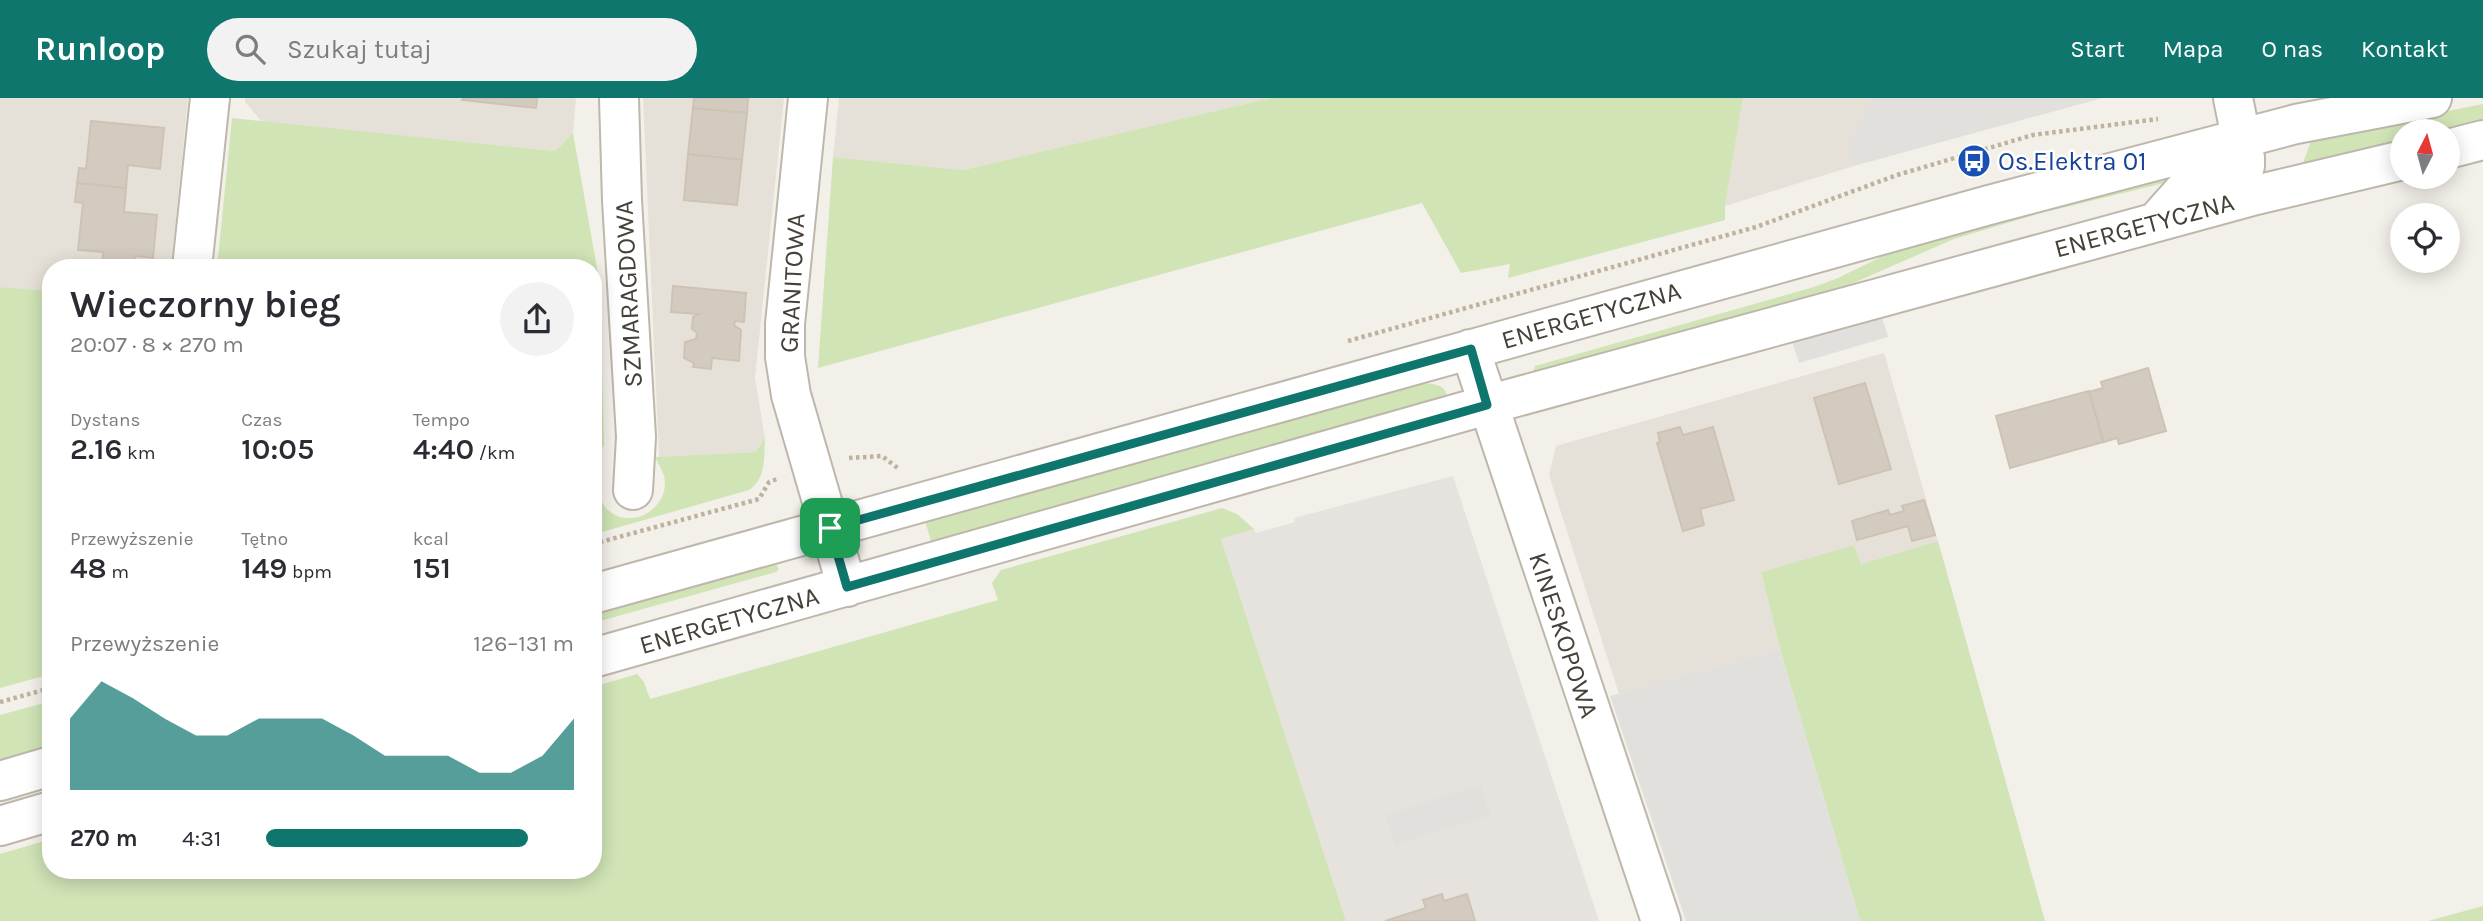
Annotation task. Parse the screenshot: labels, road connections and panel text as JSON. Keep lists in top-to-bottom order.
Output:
{
  "streets": {
    "street": [
      "ENERGETYCZNA",
      "GRANITOWA",
      "SZMARAGDOWA",
      "KINESKOPOWA"
    ]
  },
  "crossings": [
    ["ENERGETYCZNA", "GRANITOWA"],
    ["ENERGETYCZNA", "KINESKOPOWA"]
  ],
  "places": {
    "bus stop": ["Os.Elektra 01"]
  },
  "north": "top",
  "page": {
    "header": "Runloop",
    "search": "Szukaj tutaj",
    "nav": [
      "Start",
      "Mapa",
      "O nas",
      "Kontakt"
    ],
    "heading": ["Wieczorny bieg", "20:07 · 8 × 270 m"],
    "stats": [
      ["Dystans", "2.16 km"],
      ["Czas", "10:05"],
      ["Tempo", "4:40 /km"],
      ["Przewyższenie", "48 m"],
      ["Tętno", "149 bpm"],
      ["kcal", "151"]
    ],
    "chart": ["Przewyższenie", "126–131 m"],
    "list": [
      {
        "name": "270 m",
        "note": "4:31"
      }
    ]
  }
}
